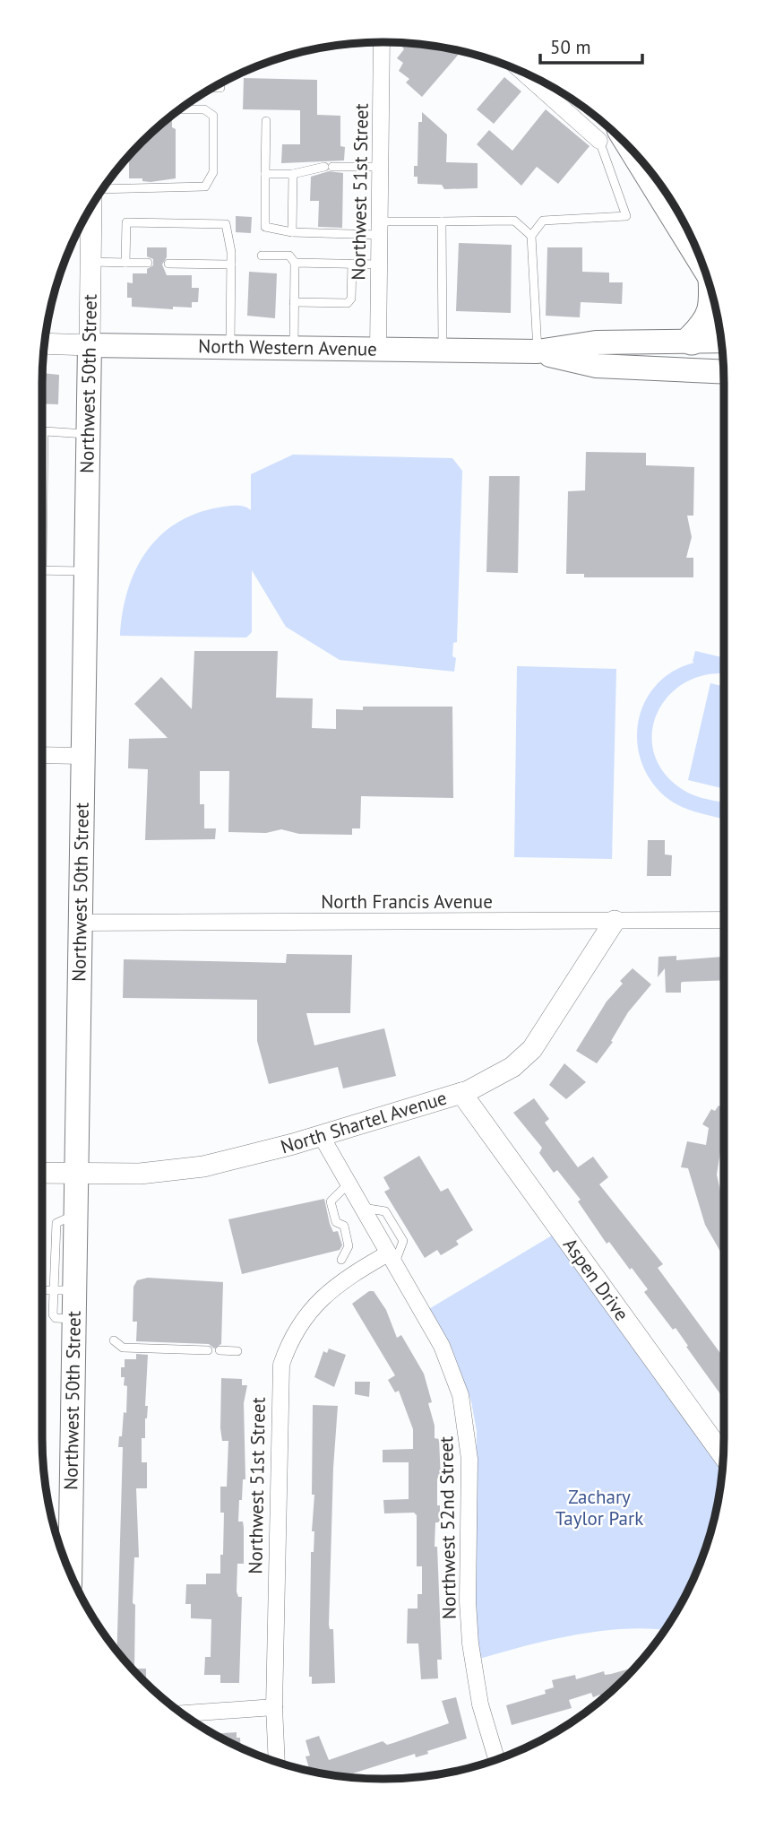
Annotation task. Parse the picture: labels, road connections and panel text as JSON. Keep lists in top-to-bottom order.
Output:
{
  "streets": {
    "main road": ["North Western Avenue", "Northwest 50th Street"],
    "street": [
      "Northwest 51st Street",
      "North Francis Avenue",
      "North Shartel Avenue",
      "Aspen Drive",
      "Northwest 52nd Street"
    ]
  },
  "crossings": [
    ["Northwest 51st Street", "North Western Avenue"],
    ["Northwest 51st Street", "Northwest 52nd Street"],
    ["North Western Avenue", "Northwest 50th Street"],
    ["Northwest 50th Street", "North Francis Avenue"],
    ["Northwest 50th Street", "North Shartel Avenue"],
    ["North Francis Avenue", "North Shartel Avenue"],
    ["North Shartel Avenue", "Aspen Drive"],
    ["North Shartel Avenue", "Northwest 52nd Street"]
  ],
  "parks": ["Zachary Taylor Park"],
  "scale_bar": "50 m"
}
